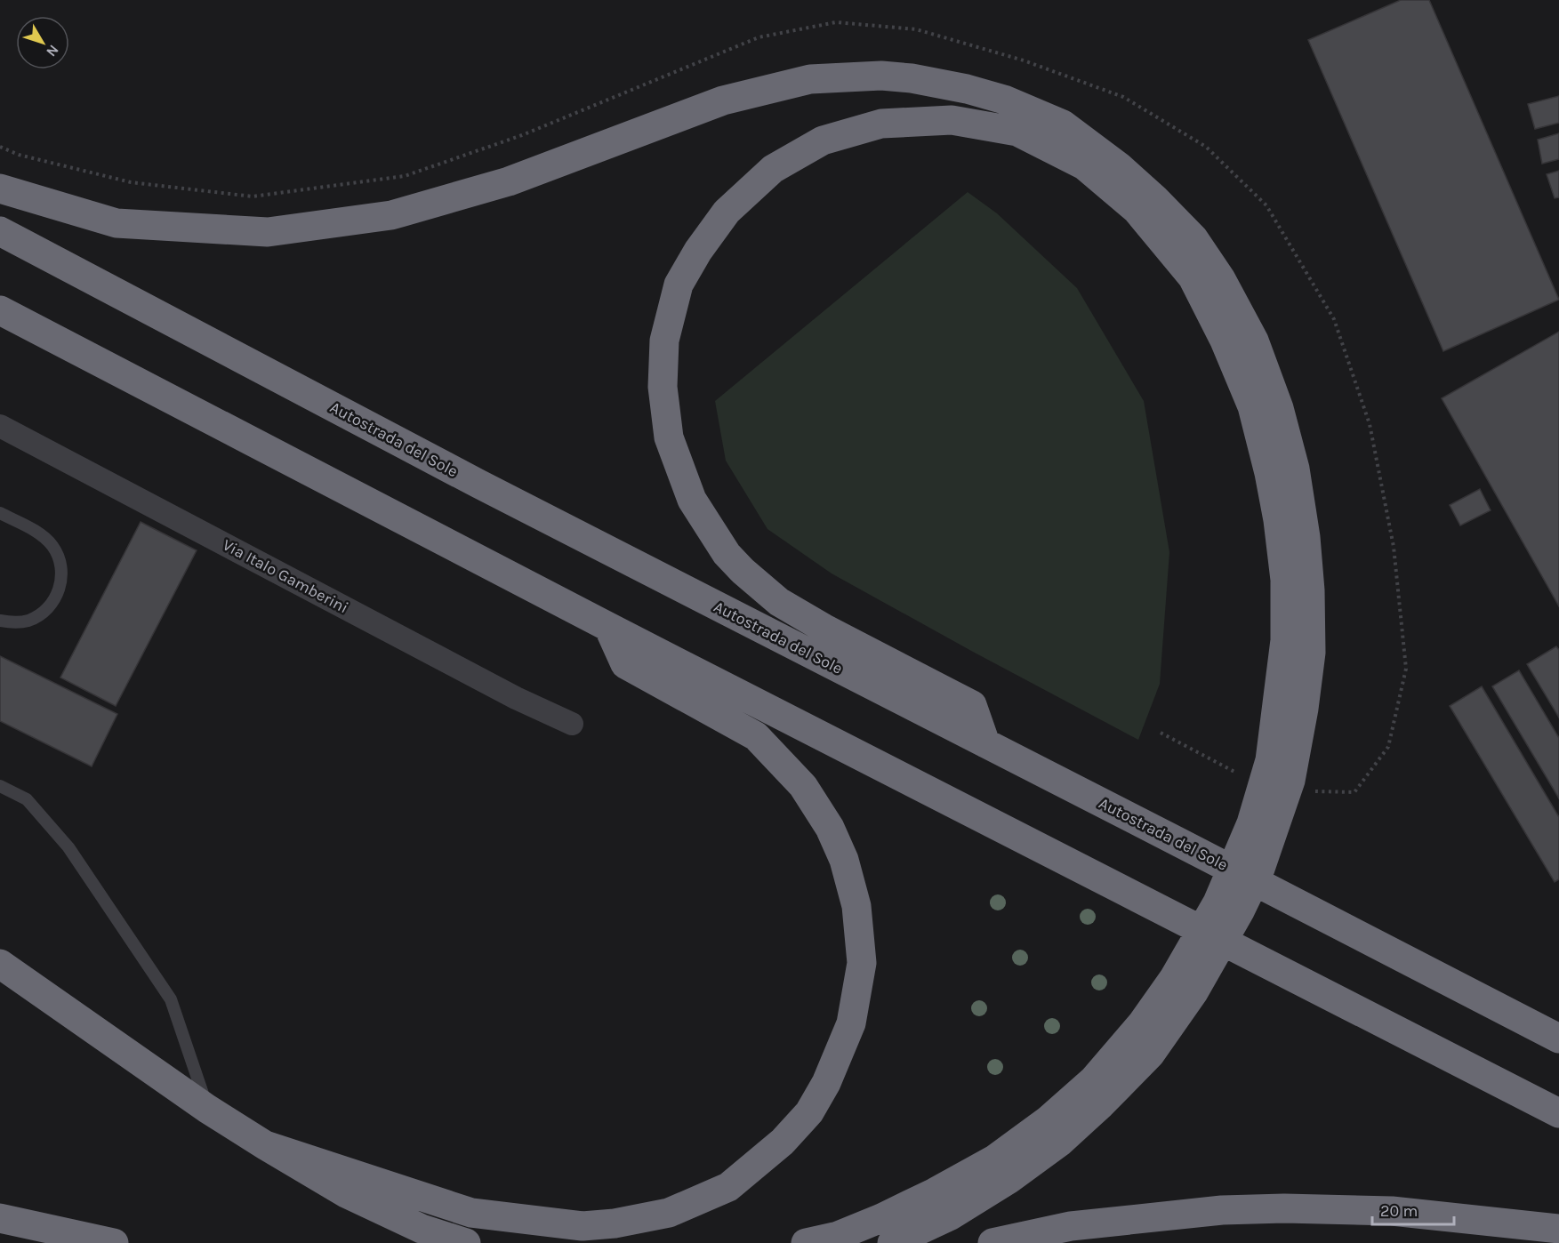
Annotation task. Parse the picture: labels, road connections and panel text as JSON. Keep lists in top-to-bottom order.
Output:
{
  "streets": {
    "highway": ["Autostrada del Sole"],
    "street": ["Via Italo Gamberini"]
  },
  "scale_bar": "20 m",
  "north": "bottom right"
}
